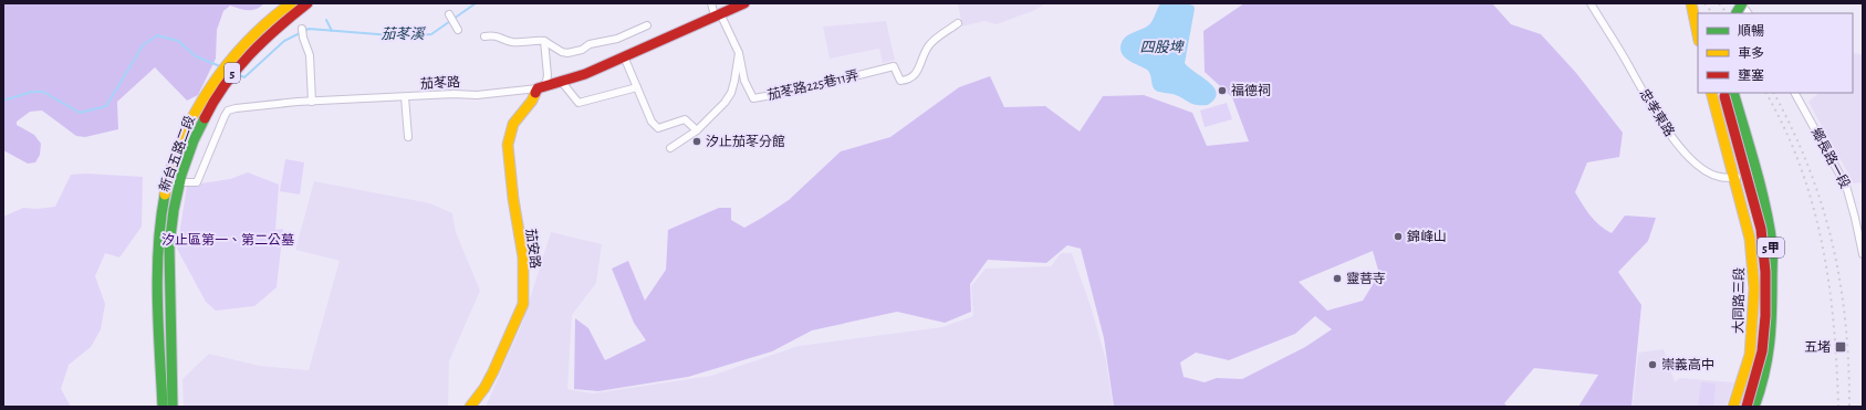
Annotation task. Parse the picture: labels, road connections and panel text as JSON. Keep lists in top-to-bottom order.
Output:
{
  "streets": {
    "main road": [
      "5",
      "茄苳路",
      "新台五路二段",
      "5甲",
      "茄安路",
      "大同路三段"
    ],
    "street": ["茄苳路225巷11弄", "忠孝東路", "鄉長路一段"]
  },
  "crossings": [
    ["茄苳路", "新台五路二段"],
    ["茄苳路", "茄安路"],
    ["忠孝東路", "5甲"],
    ["忠孝東路", "大同路三段"],
    ["5甲", "大同路三段"]
  ],
  "water": ["茄苳溪", "四股埤"],
  "parks": ["汐止區第一、第二公墓"],
  "places": {
    "other": [
      "福德祠",
      "汐止茄苳分館",
      "錦峰山",
      "靈菩寺",
      "崇義高中"
    ],
    "transit": ["五堵"]
  },
  "legend": ["順暢", "車多", "壅塞"]
}
